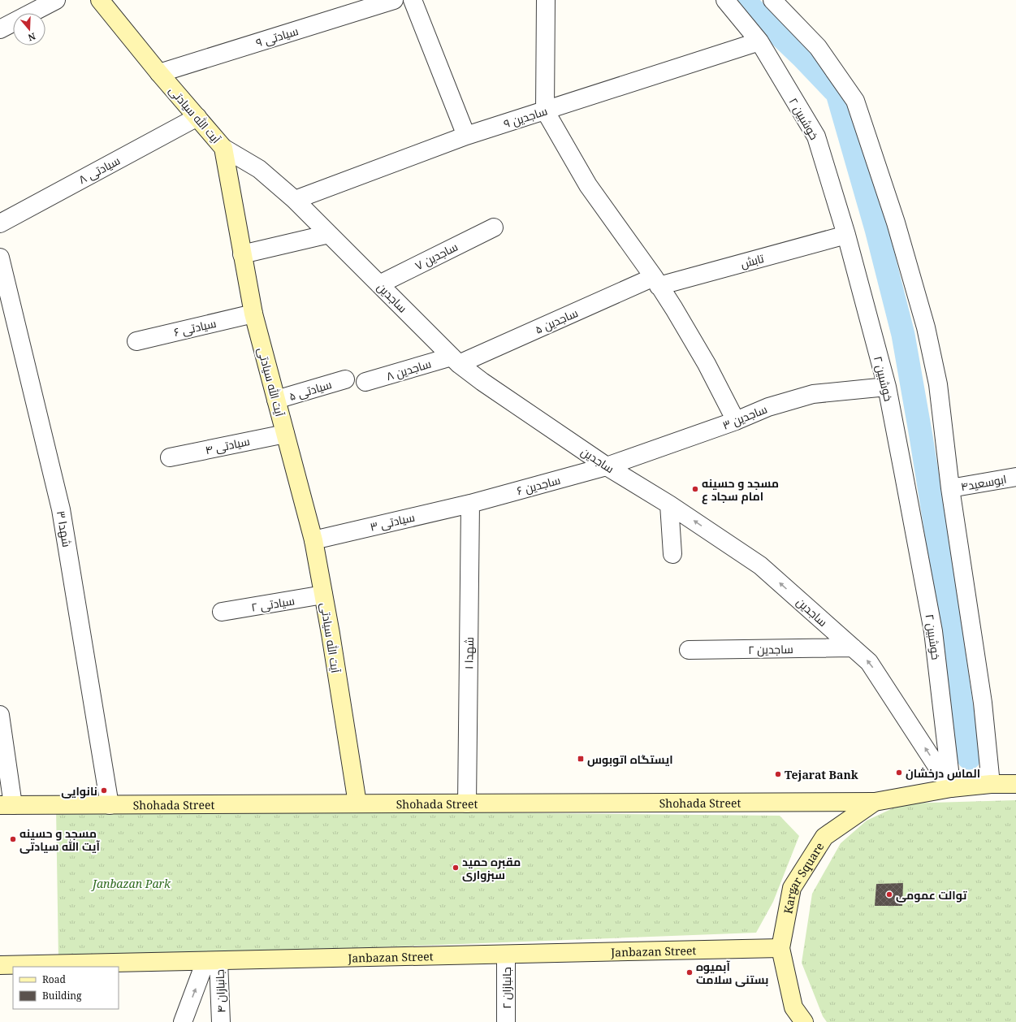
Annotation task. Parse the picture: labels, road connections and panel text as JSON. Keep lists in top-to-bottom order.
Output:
{
  "streets": {
    "main road": [
      "آیت الله سیادتی",
      "Shohada Street",
      "Kargar Square",
      "Janbazan Street"
    ],
    "street": [
      "سیادتی ۹",
      "ساجدین ۹",
      "خوشبین ۲",
      "سیادتی ۸",
      "ساجدین ۷",
      "تابش",
      "ساجدین",
      "ساجدین ۵",
      "سیادتی ۶",
      "ساجدین ۸",
      "سیادتی ۵",
      "ساجدین ۳",
      "سیادتی ۴",
      "ابوسعید۴",
      "ساجدین ۶",
      "سیادتی ۳",
      "شهدا ۳",
      "سیادتی ۲",
      "ساجدین ۲",
      "شهدا ۱",
      "جانبازان ۲",
      "جانبازان ۴"
    ]
  },
  "crossings": [
    ["سیادتی ۹", "آیت الله سیادتی"],
    ["آیت الله سیادتی", "سیادتی ۸"],
    ["آیت الله سیادتی", "ساجدین"],
    ["آیت الله سیادتی", "سیادتی ۶"],
    ["آیت الله سیادتی", "سیادتی ۵"],
    ["آیت الله سیادتی", "سیادتی ۴"],
    ["آیت الله سیادتی", "سیادتی ۳"],
    ["آیت الله سیادتی", "سیادتی ۲"],
    ["آیت الله سیادتی", "Shohada Street"],
    ["ساجدین ۹", "خوشبین ۲"],
    ["ساجدین ۹", "ساجدین"],
    ["خوشبین ۲", "تابش"],
    ["خوشبین ۲", "ساجدین"],
    ["خوشبین ۲", "ساجدین ۳"],
    ["خوشبین ۲", "Kargar Square"],
    ["ساجدین ۷", "ساجدین"],
    ["تابش", "ساجدین ۵"],
    ["ساجدین", "ساجدین ۵"],
    ["ساجدین", "ساجدین ۸"],
    ["ساجدین", "ساجدین ۳"],
    ["ساجدین", "ساجدین ۶"],
    ["ساجدین", "ساجدین ۲"],
    ["ساجدین", "Kargar Square"],
    ["ساجدین ۵", "ساجدین ۸"],
    ["ساجدین ۳", "ساجدین ۶"],
    ["ساجدین ۶", "سیادتی ۳"],
    ["ساجدین ۶", "شهدا ۱"],
    ["سیادتی ۳", "شهدا ۱"],
    ["شهدا ۳", "Shohada Street"],
    ["شهدا ۱", "Shohada Street"],
    ["Shohada Street", "Kargar Square"],
    ["Kargar Square", "Janbazan Street"],
    ["Janbazan Street", "جانبازان ۲"],
    ["Janbazan Street", "جانبازان ۴"]
  ],
  "one_way": ["ساجدین"],
  "parks": ["Janbazan Park"],
  "places": {
    "other": [
      "مسجد و حسینه امام سجاد ع",
      "الماس درخشان",
      "Tejarat Bank",
      "نانوایی",
      "مسجد و حسینه آیت الله سیادتی",
      "مقبره حمید سبزواری",
      "توالت عمومی",
      "آبمیوه بستنی سلامت"
    ],
    "transit": ["ایستگاه اتوبوس"]
  },
  "legend": ["Road", "Building"],
  "north": "bottom"
}
